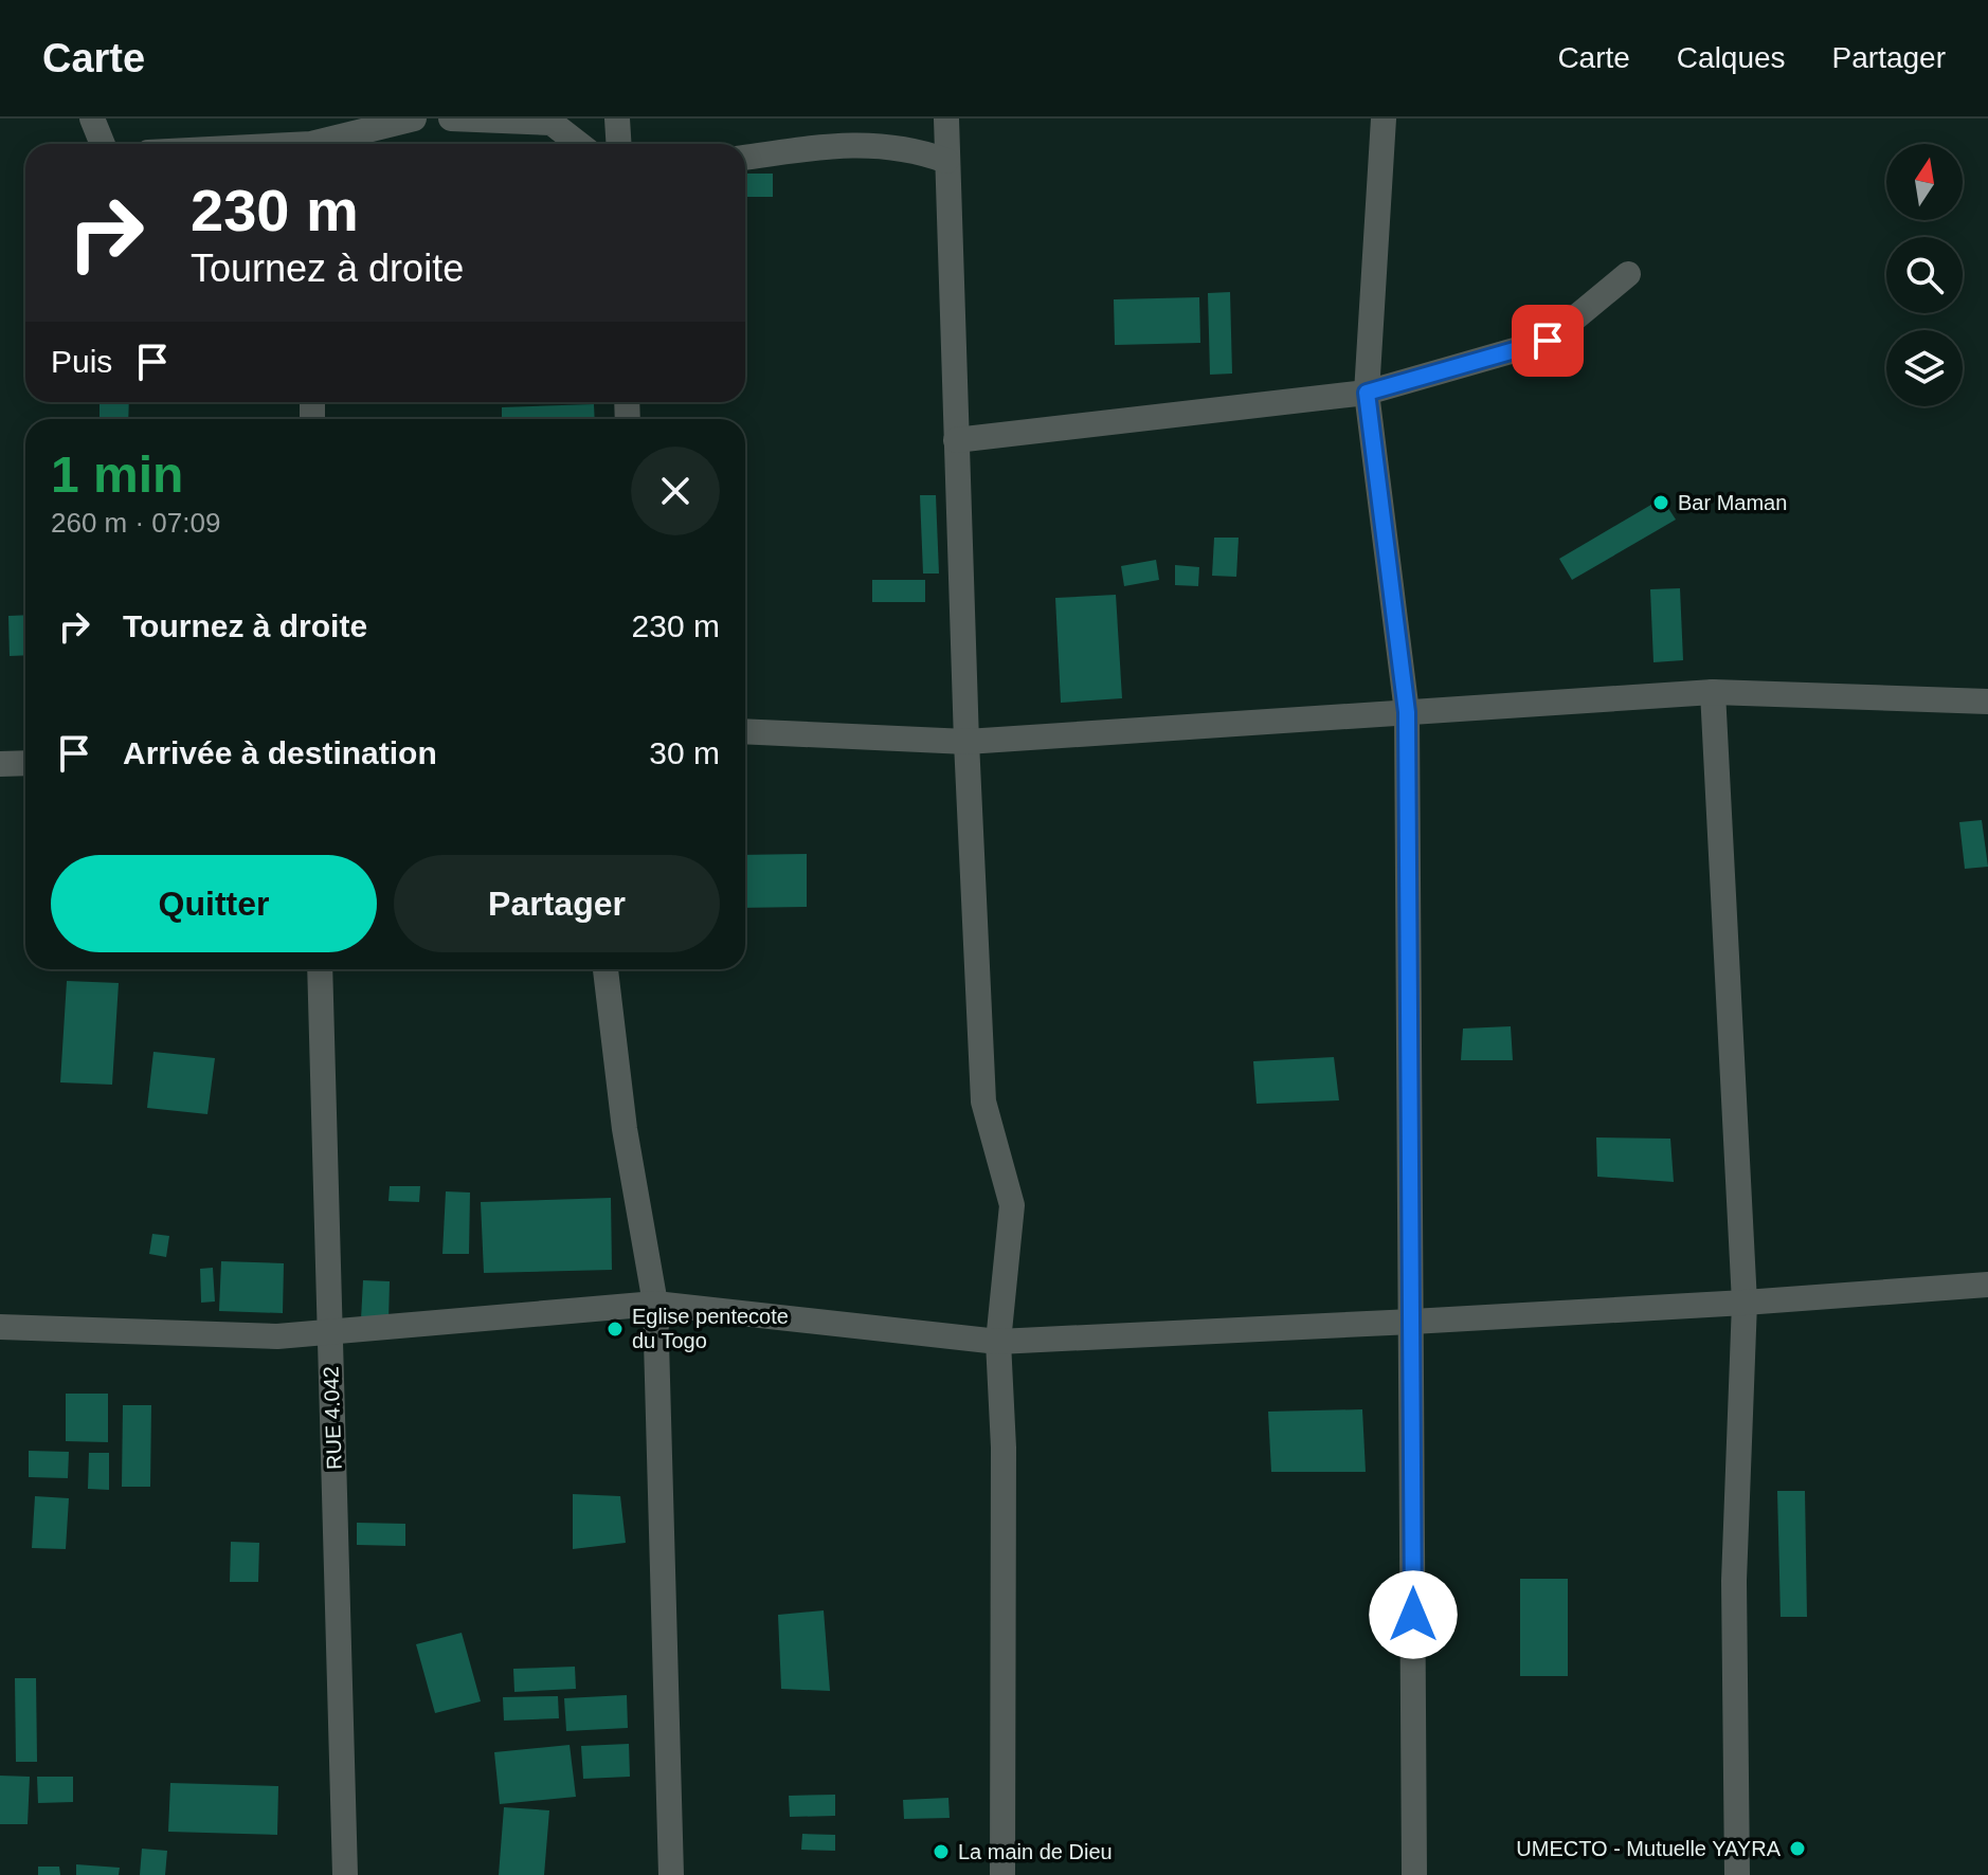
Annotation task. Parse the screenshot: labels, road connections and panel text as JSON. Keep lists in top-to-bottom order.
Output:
{
  "streets": {
    "street": ["RUE 4.042"]
  },
  "places": [
    "Bar Maman",
    "Eglise pentecote du Togo",
    "UMECTO - Mutuelle YAYRA",
    "La main de Dieu"
  ],
  "north": "top",
  "page": {
    "header": "Carte",
    "nav": ["Carte", "Calques", "Partager"],
    "turn": ["230 m", "Tournez à droite"],
    "then": "Puis",
    "heading": ["1 min", "260 m · 07:09"],
    "list": [
      {
        "name": "Tournez à droite",
        "value": "230 m"
      },
      {
        "name": "Arrivée à destination",
        "value": "30 m"
      }
    ],
    "buttons": ["Quitter", "Partager"]
  }
}
